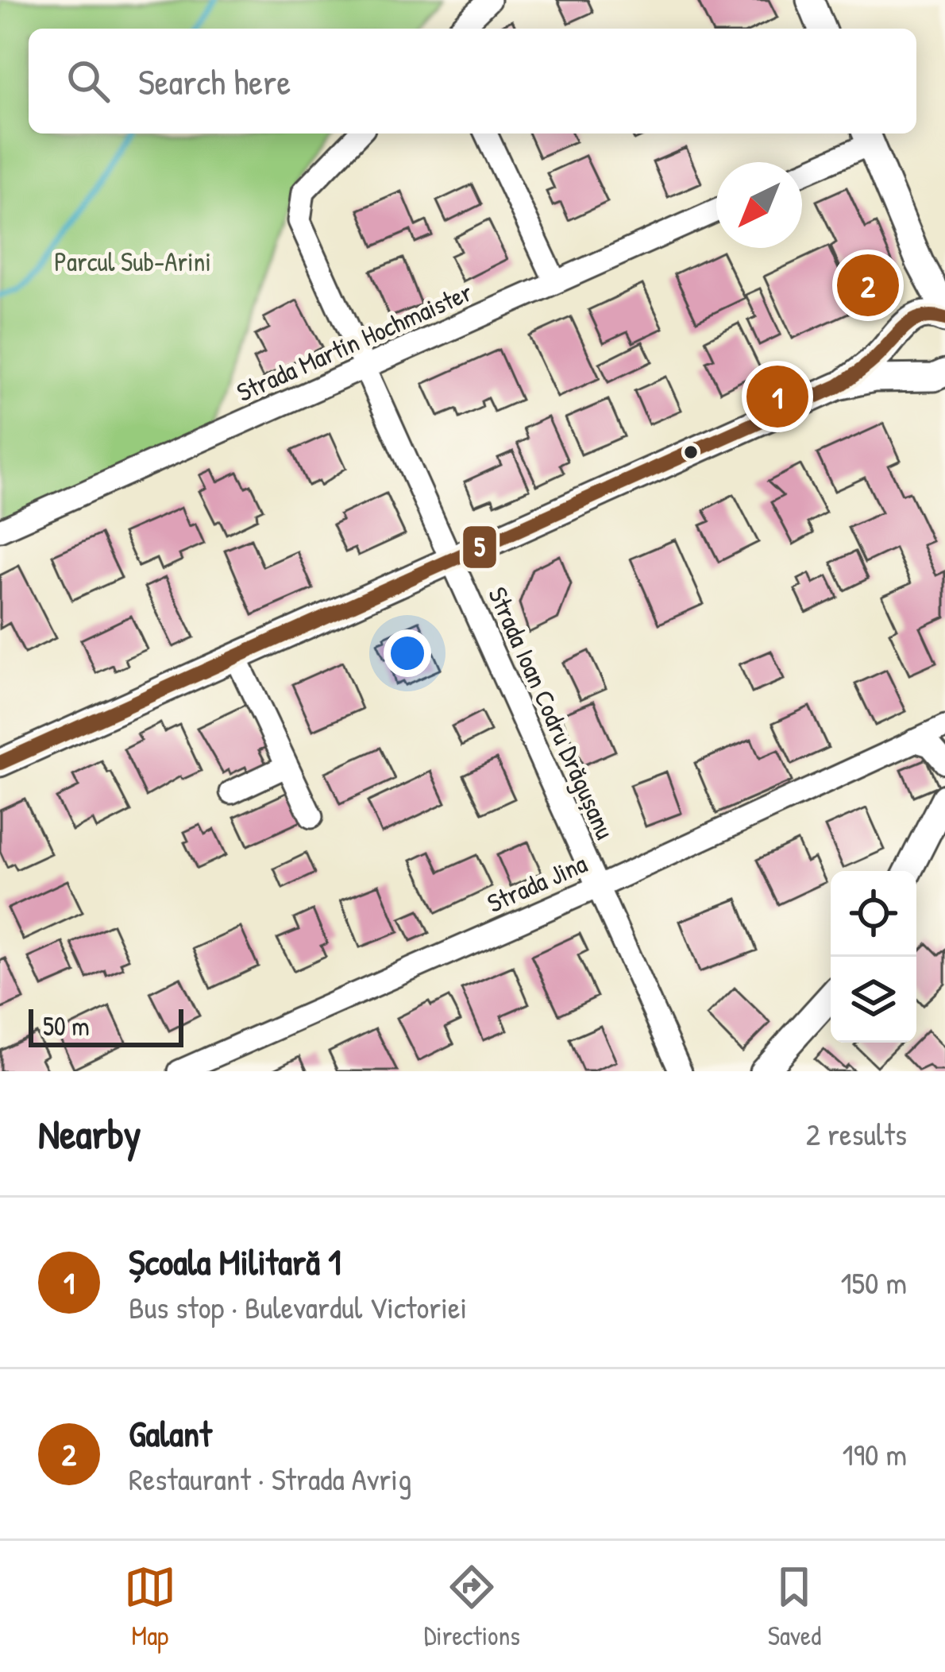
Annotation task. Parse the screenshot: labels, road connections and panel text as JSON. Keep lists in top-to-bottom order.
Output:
{
  "streets": {
    "street": ["Strada Martin Hochmaister", "Strada Ioan Codru Drăgușanu", "Strada Jina"]
  },
  "crossings": [
    ["Strada Martin Hochmaister", "Strada Ioan Codru Drăgușanu"],
    ["Strada Ioan Codru Drăgușanu", "Strada Jina"]
  ],
  "parks": ["Parcul Sub-Arini"],
  "lines": ["transit line 5"],
  "scale_bar": "50 m",
  "north": "bottom left",
  "page": {
    "search": "Search here",
    "pins": ["2", "1"],
    "scale": "50 m",
    "heading": ["Nearby", "2 results"],
    "list": [
      {
        "mark": "1",
        "name": "Școala Militară 1",
        "note": "Bus stop · Bulevardul Victoriei",
        "value": "150 m"
      },
      {
        "mark": "2",
        "name": "Galant",
        "note": "Restaurant · Strada Avrig",
        "value": "190 m"
      }
    ],
    "nav": ["Map", "Directions", "Saved"]
  }
}
